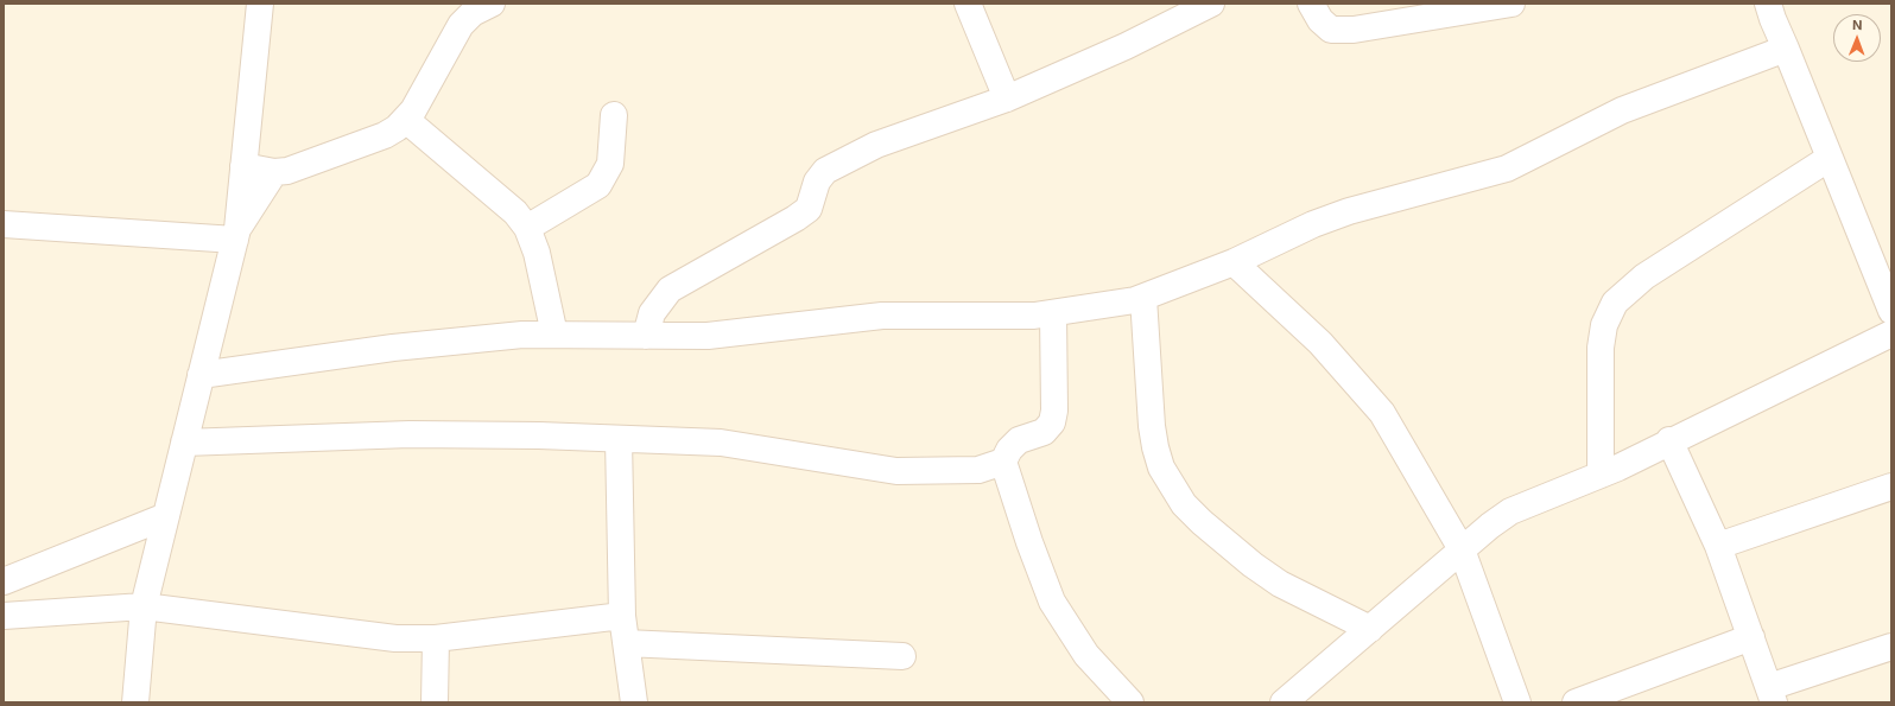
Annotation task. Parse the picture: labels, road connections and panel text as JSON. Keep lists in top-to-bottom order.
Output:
{
  "north": "top"
}
